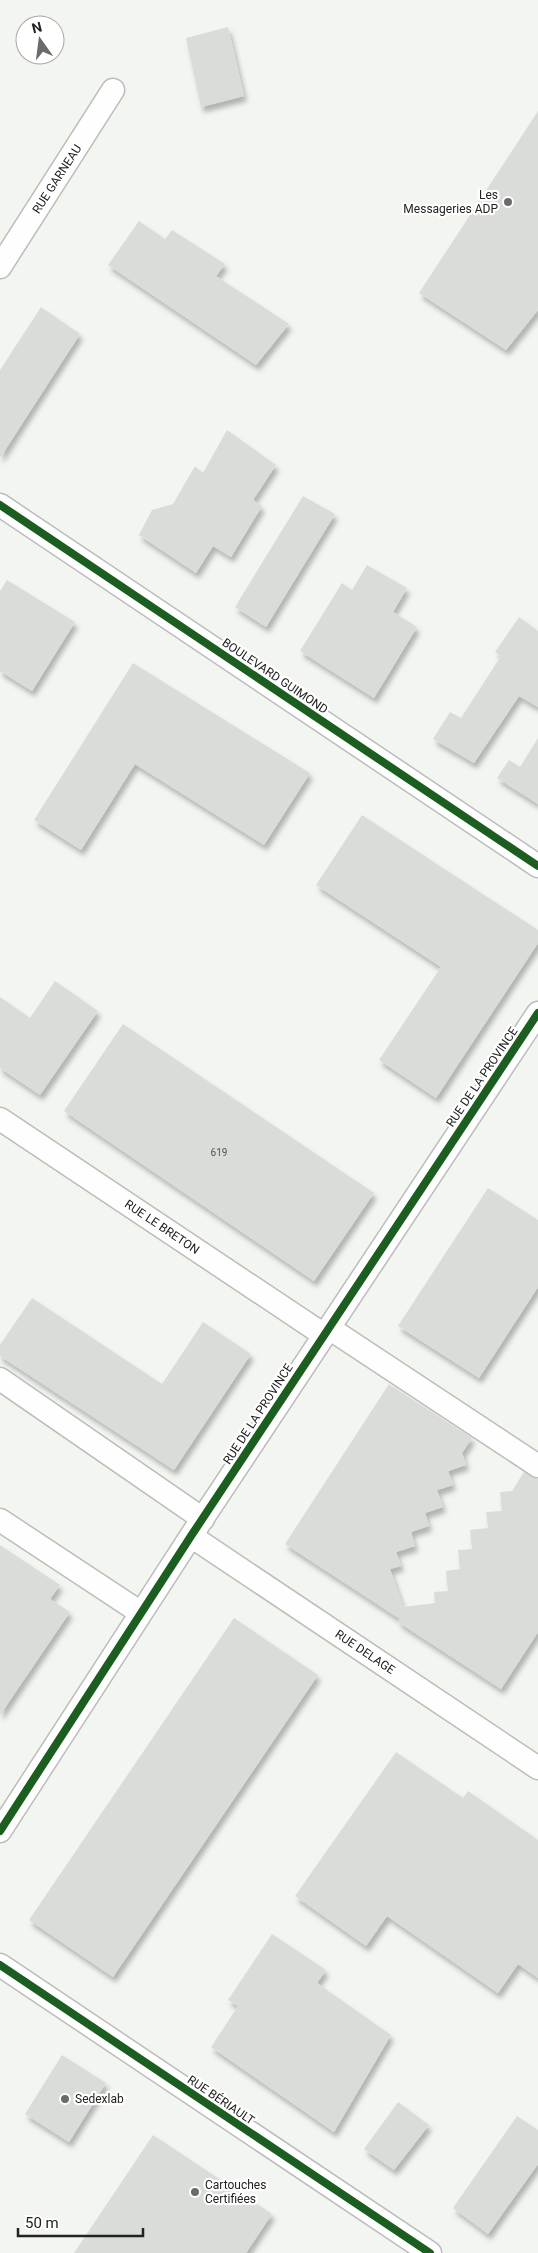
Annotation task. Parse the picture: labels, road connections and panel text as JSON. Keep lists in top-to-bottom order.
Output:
{
  "streets": {
    "street": [
      "RUE GARNEAU",
      "BOULEVARD GUIMOND",
      "RUE DE LA PROVINCE",
      "RUE LE BRETON",
      "RUE DELAGE",
      "RUE BÉRIAULT"
    ]
  },
  "crossings": [
    ["RUE DE LA PROVINCE", "RUE LE BRETON"],
    ["RUE DE LA PROVINCE", "RUE DELAGE"]
  ],
  "places": ["Les Messageries ADP", "Sedexlab", "Cartouches Certifiées"],
  "house_numbers": ["619"],
  "scale_bar": "50 m",
  "north": "top"
}
